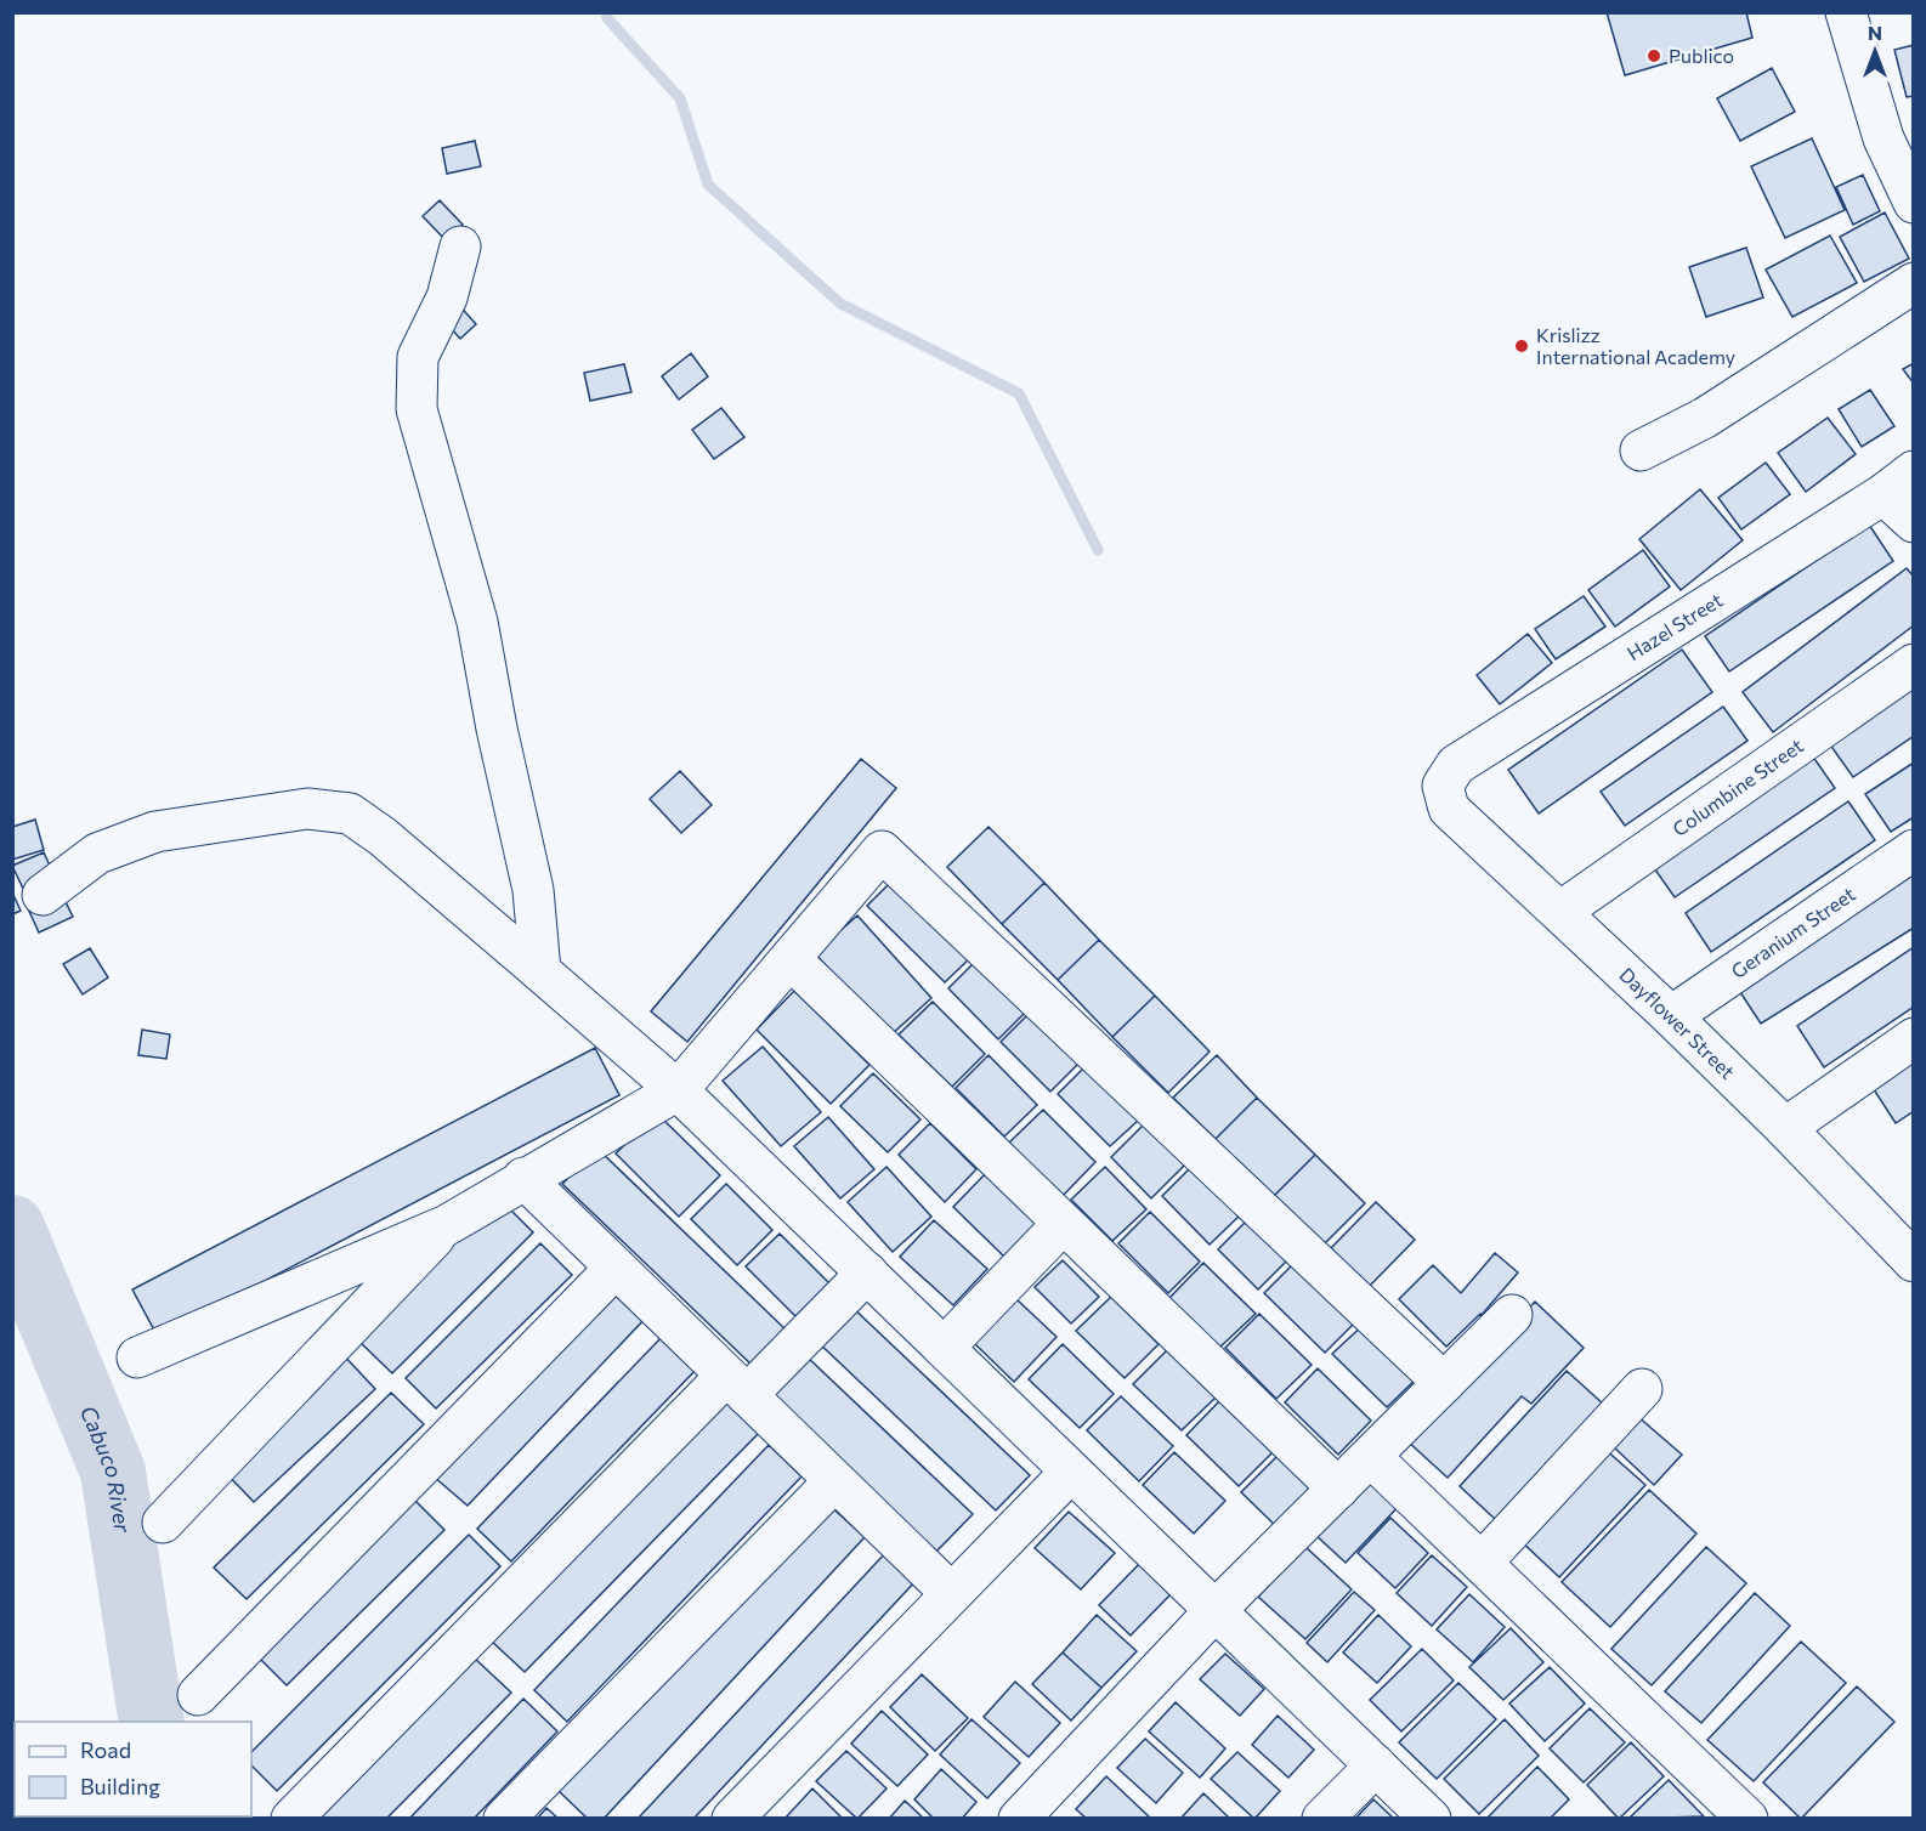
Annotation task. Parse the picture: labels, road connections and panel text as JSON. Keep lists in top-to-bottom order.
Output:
{
  "streets": {
    "street": [
      "Hazel Street",
      "Columbine Street",
      "Geranium Street",
      "Dayflower Street"
    ]
  },
  "crossings": [
    ["Hazel Street", "Dayflower Street"],
    ["Columbine Street", "Dayflower Street"],
    ["Geranium Street", "Dayflower Street"]
  ],
  "water": ["Cabuco River"],
  "places": ["Publico", "Krislizz International Academy"],
  "legend": ["Road", "Building"],
  "north": "top"
}
